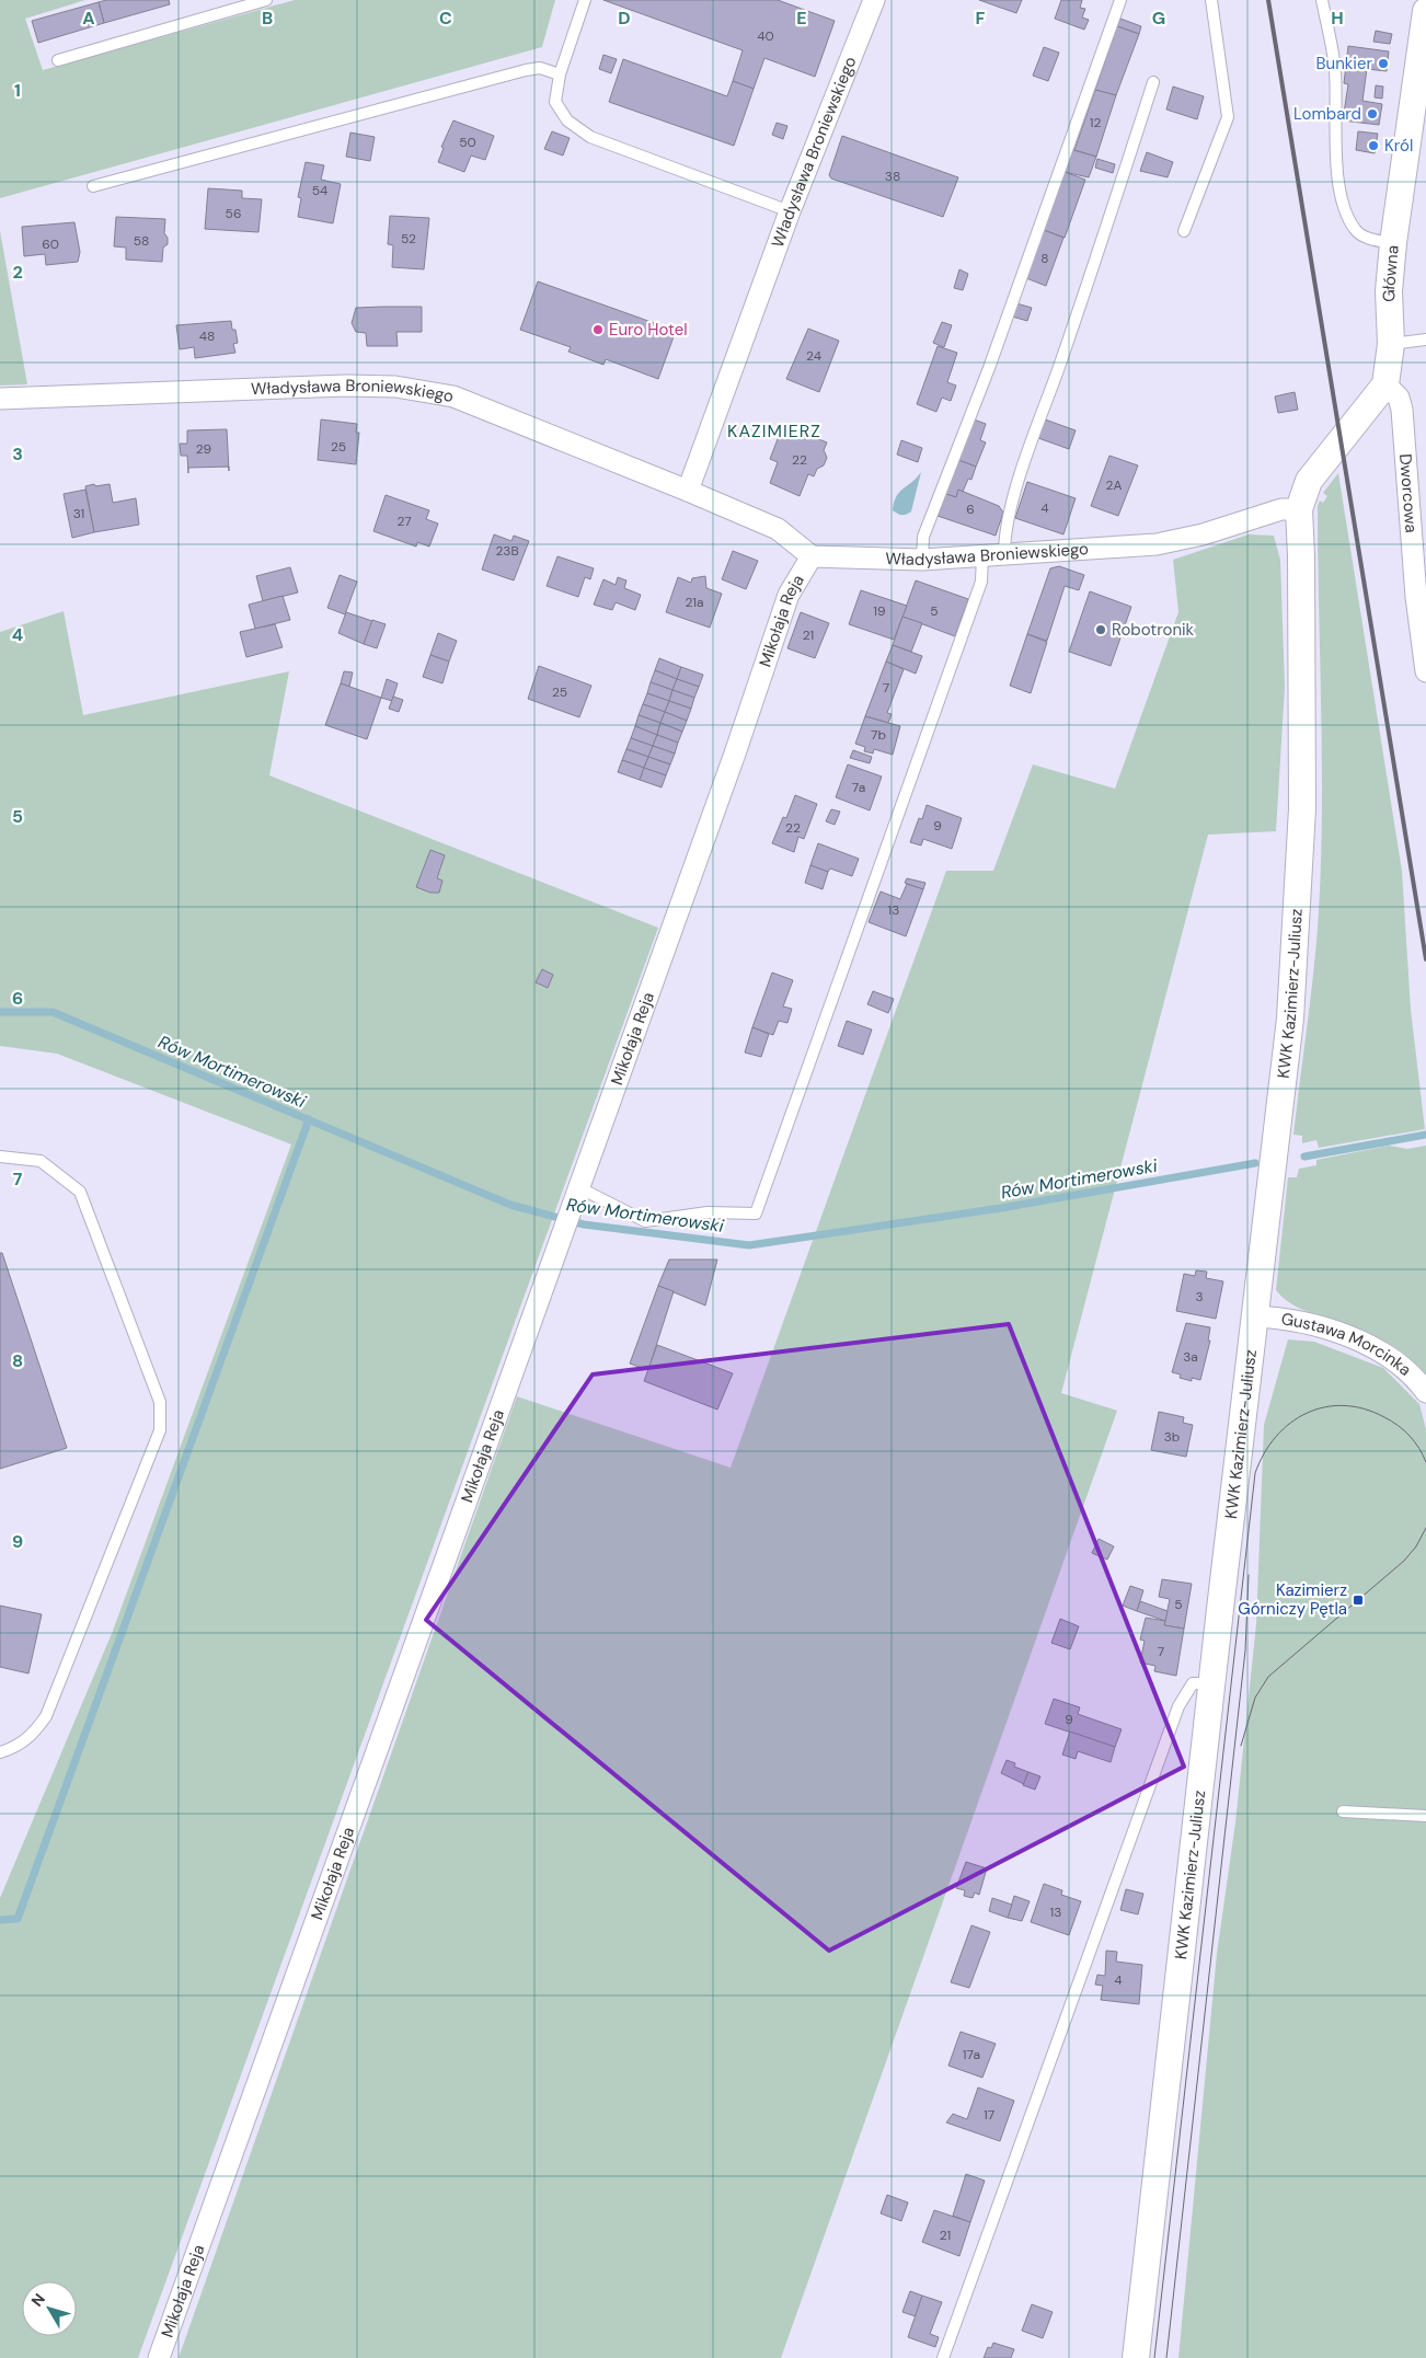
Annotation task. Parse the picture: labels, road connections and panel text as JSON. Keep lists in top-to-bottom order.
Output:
{
  "streets": {
    "street": [
      "Władysława Broniewskiego",
      "Główna",
      "Dworcowa",
      "Mikołaja Reja",
      "KWK Kazimierz-Juliusz",
      "Gustawa Morcinka"
    ]
  },
  "crossings": [
    ["Władysława Broniewskiego", "Mikołaja Reja"],
    ["Władysława Broniewskiego", "KWK Kazimierz-Juliusz"],
    ["Główna", "Dworcowa"],
    ["KWK Kazimierz-Juliusz", "Gustawa Morcinka"]
  ],
  "districts": ["KAZIMIERZ"],
  "water": ["Rów Mortimerowski"],
  "places": {
    "other": [
      "Bunkier",
      "Lombard",
      "Król",
      "Euro Hotel",
      "Robotronik"
    ],
    "transit": ["Kazimierz Górniczy Pętla"]
  },
  "house_numbers": [
    "40",
    "12",
    "50",
    "38",
    "54",
    "56",
    "52",
    "58",
    "60",
    "8",
    "48",
    "24",
    "25",
    "29",
    "22",
    "2A",
    "4",
    "6",
    "31",
    "27",
    "23B",
    "21a",
    "19",
    "5",
    "21",
    "7",
    "25",
    "7b",
    "7a",
    "9",
    "22",
    "13",
    "3",
    "3a",
    "3b",
    "5",
    "7",
    "9",
    "13",
    "4",
    "17a",
    "17",
    "21"
  ],
  "north": "top left",
  "grid": {
    "columns": [
      "A",
      "B",
      "C",
      "D",
      "E",
      "F",
      "G",
      "H"
    ],
    "rows": [
      "1",
      "2",
      "3",
      "4",
      "5",
      "6",
      "7",
      "8",
      "9"
    ]
  }
}
